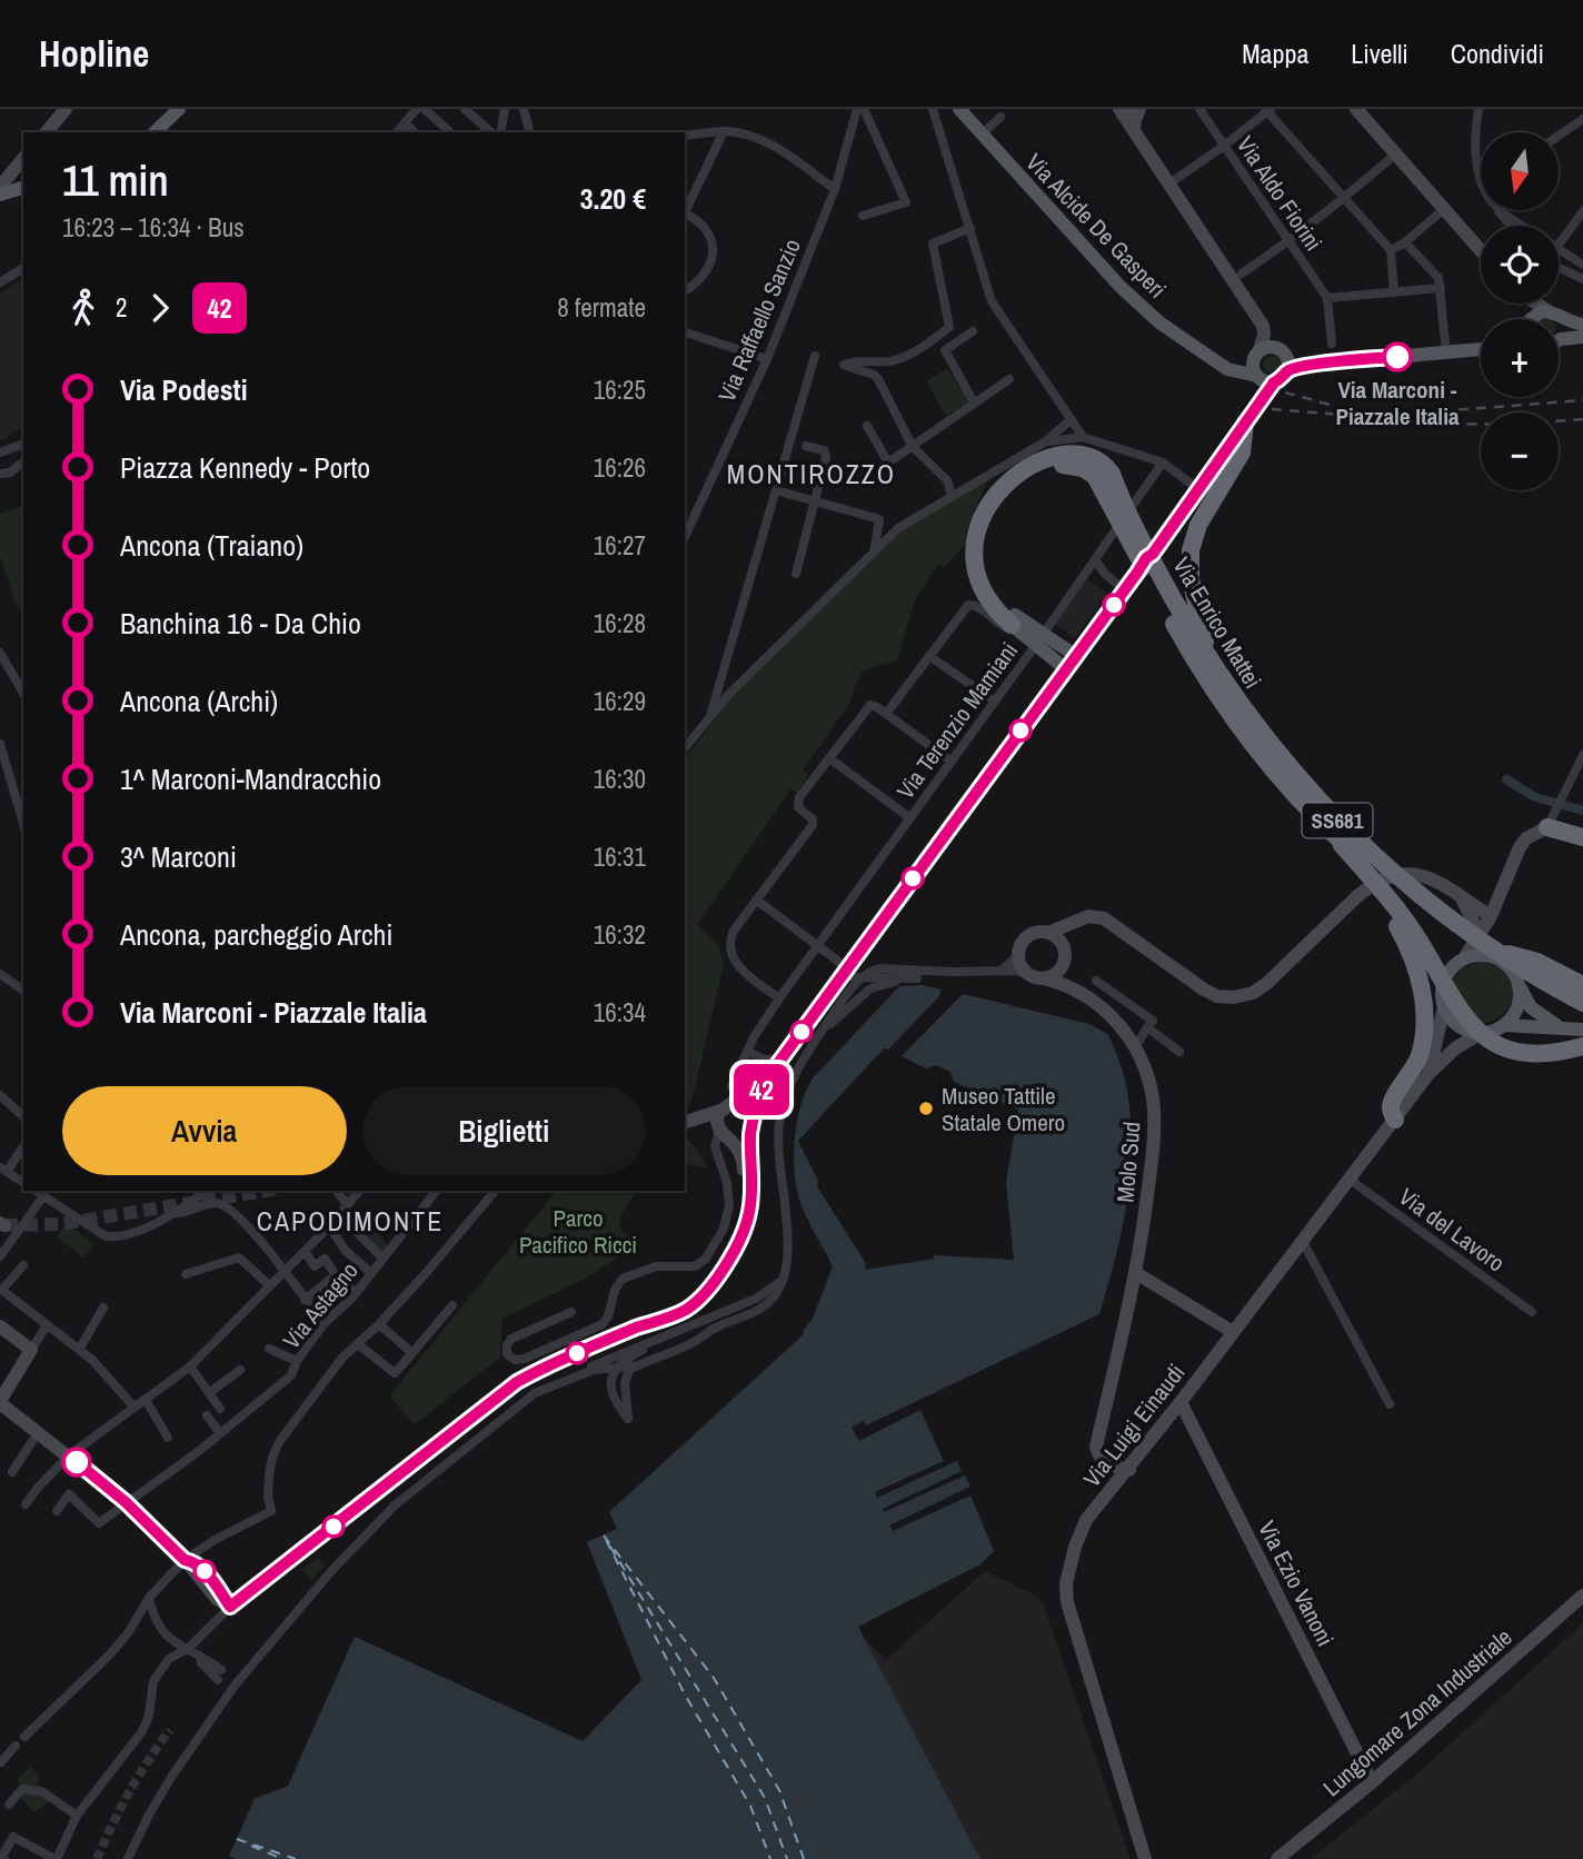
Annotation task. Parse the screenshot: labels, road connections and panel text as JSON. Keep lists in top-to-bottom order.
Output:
{
  "streets": {
    "highway": ["Via Enrico Mattei", "SS681"],
    "main road": ["Via Alcide De Gasperi"],
    "street": [
      "Via Aldo Fiorini",
      "Via Raffaello Sanzio",
      "Via Terenzio Mamiani",
      "Molo Sud",
      "Via del Lavoro",
      "Via Astagno",
      "Via Luigi Einaudi",
      "Via Ezio Vanoni",
      "Lungomare Zona Industriale"
    ]
  },
  "crossings": [
    ["Via Enrico Mattei", "Via Terenzio Mamiani"],
    ["Via Enrico Mattei", "SS681"],
    ["Via Enrico Mattei", "Via Luigi Einaudi"],
    ["Molo Sud", "Via Luigi Einaudi"],
    ["Via del Lavoro", "Via Luigi Einaudi"],
    ["Via Luigi Einaudi", "Via Ezio Vanoni"],
    ["Via Ezio Vanoni", "Lungomare Zona Industriale"]
  ],
  "districts": ["MONTIROZZO", "CAPODIMONTE"],
  "parks": ["Parco Pacifico Ricci"],
  "places": ["Via Marconi - Piazzale Italia", "Museo Tattile Statale Omero"],
  "lines": ["bus line 42"],
  "north": "bottom",
  "page": {
    "header": "Hopline",
    "nav": ["Mappa", "Livelli", "Condividi"],
    "on_map": "42",
    "map_buttons": ["+", "−"],
    "heading": ["11 min", "16:23 – 16:34 · Bus", "3.20 €"],
    "legs": ["2", "42", "8 fermate"],
    "list": [
      {
        "name": "Via Podesti",
        "value": "16:25"
      },
      {
        "name": "Piazza Kennedy - Porto",
        "value": "16:26"
      },
      {
        "name": "Ancona (Traiano)",
        "value": "16:27"
      },
      {
        "name": "Banchina 16 - Da Chio",
        "value": "16:28"
      },
      {
        "name": "Ancona (Archi)",
        "value": "16:29"
      },
      {
        "name": "1^ Marconi-Mandracchio",
        "value": "16:30"
      },
      {
        "name": "3^ Marconi",
        "value": "16:31"
      },
      {
        "name": "Ancona, parcheggio Archi",
        "value": "16:32"
      },
      {
        "name": "Via Marconi - Piazzale Italia",
        "value": "16:34"
      }
    ],
    "buttons": ["Avvia", "Biglietti"]
  }
}
